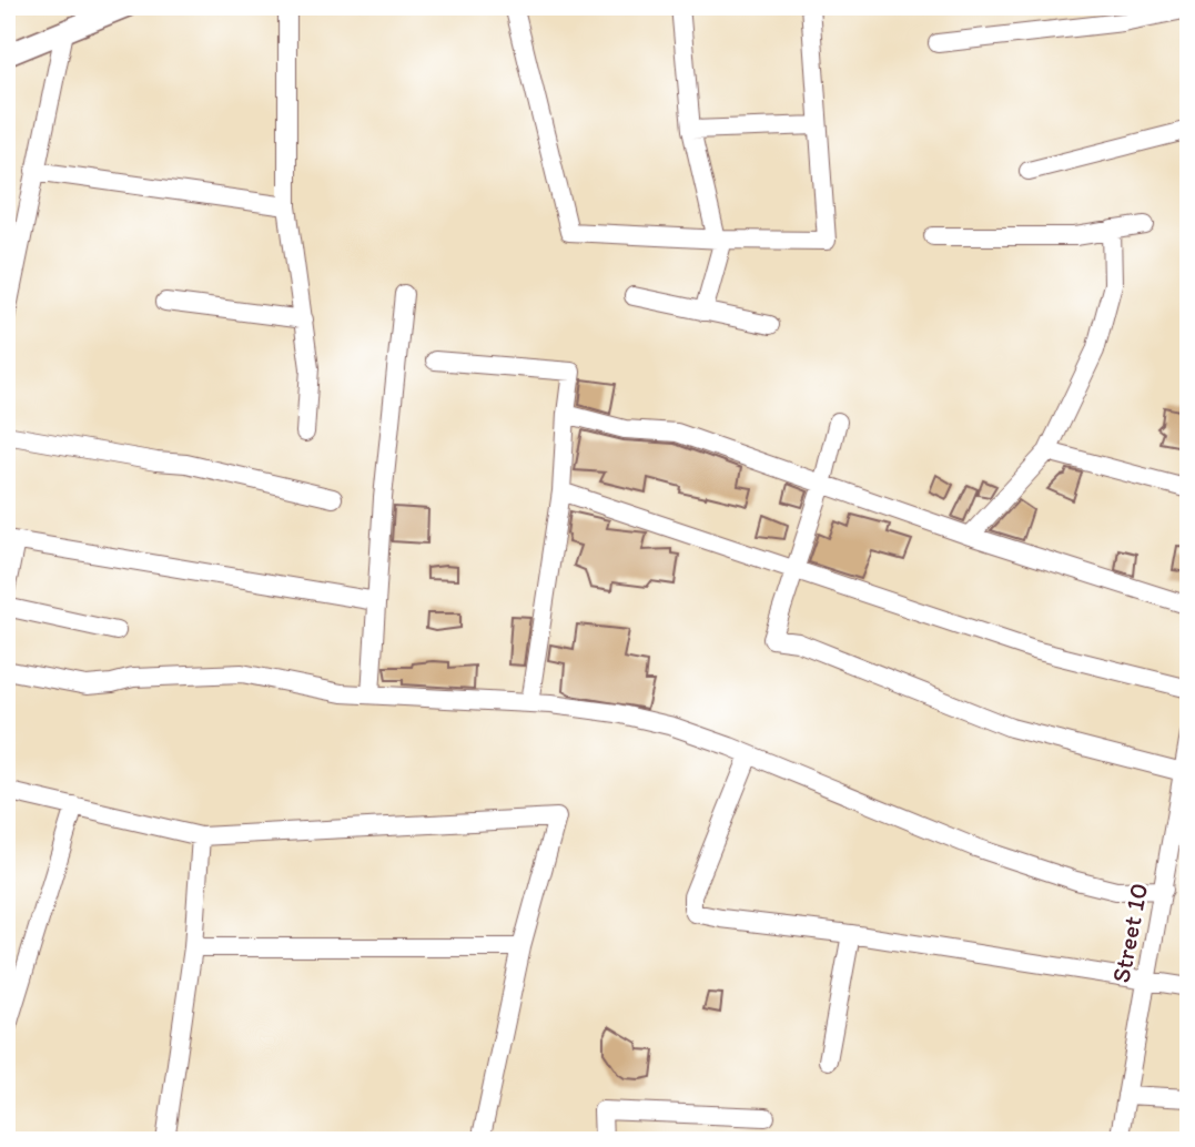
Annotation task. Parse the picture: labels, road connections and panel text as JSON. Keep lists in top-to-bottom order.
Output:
{
  "streets": {
    "street": ["Street 10"]
  }
}
